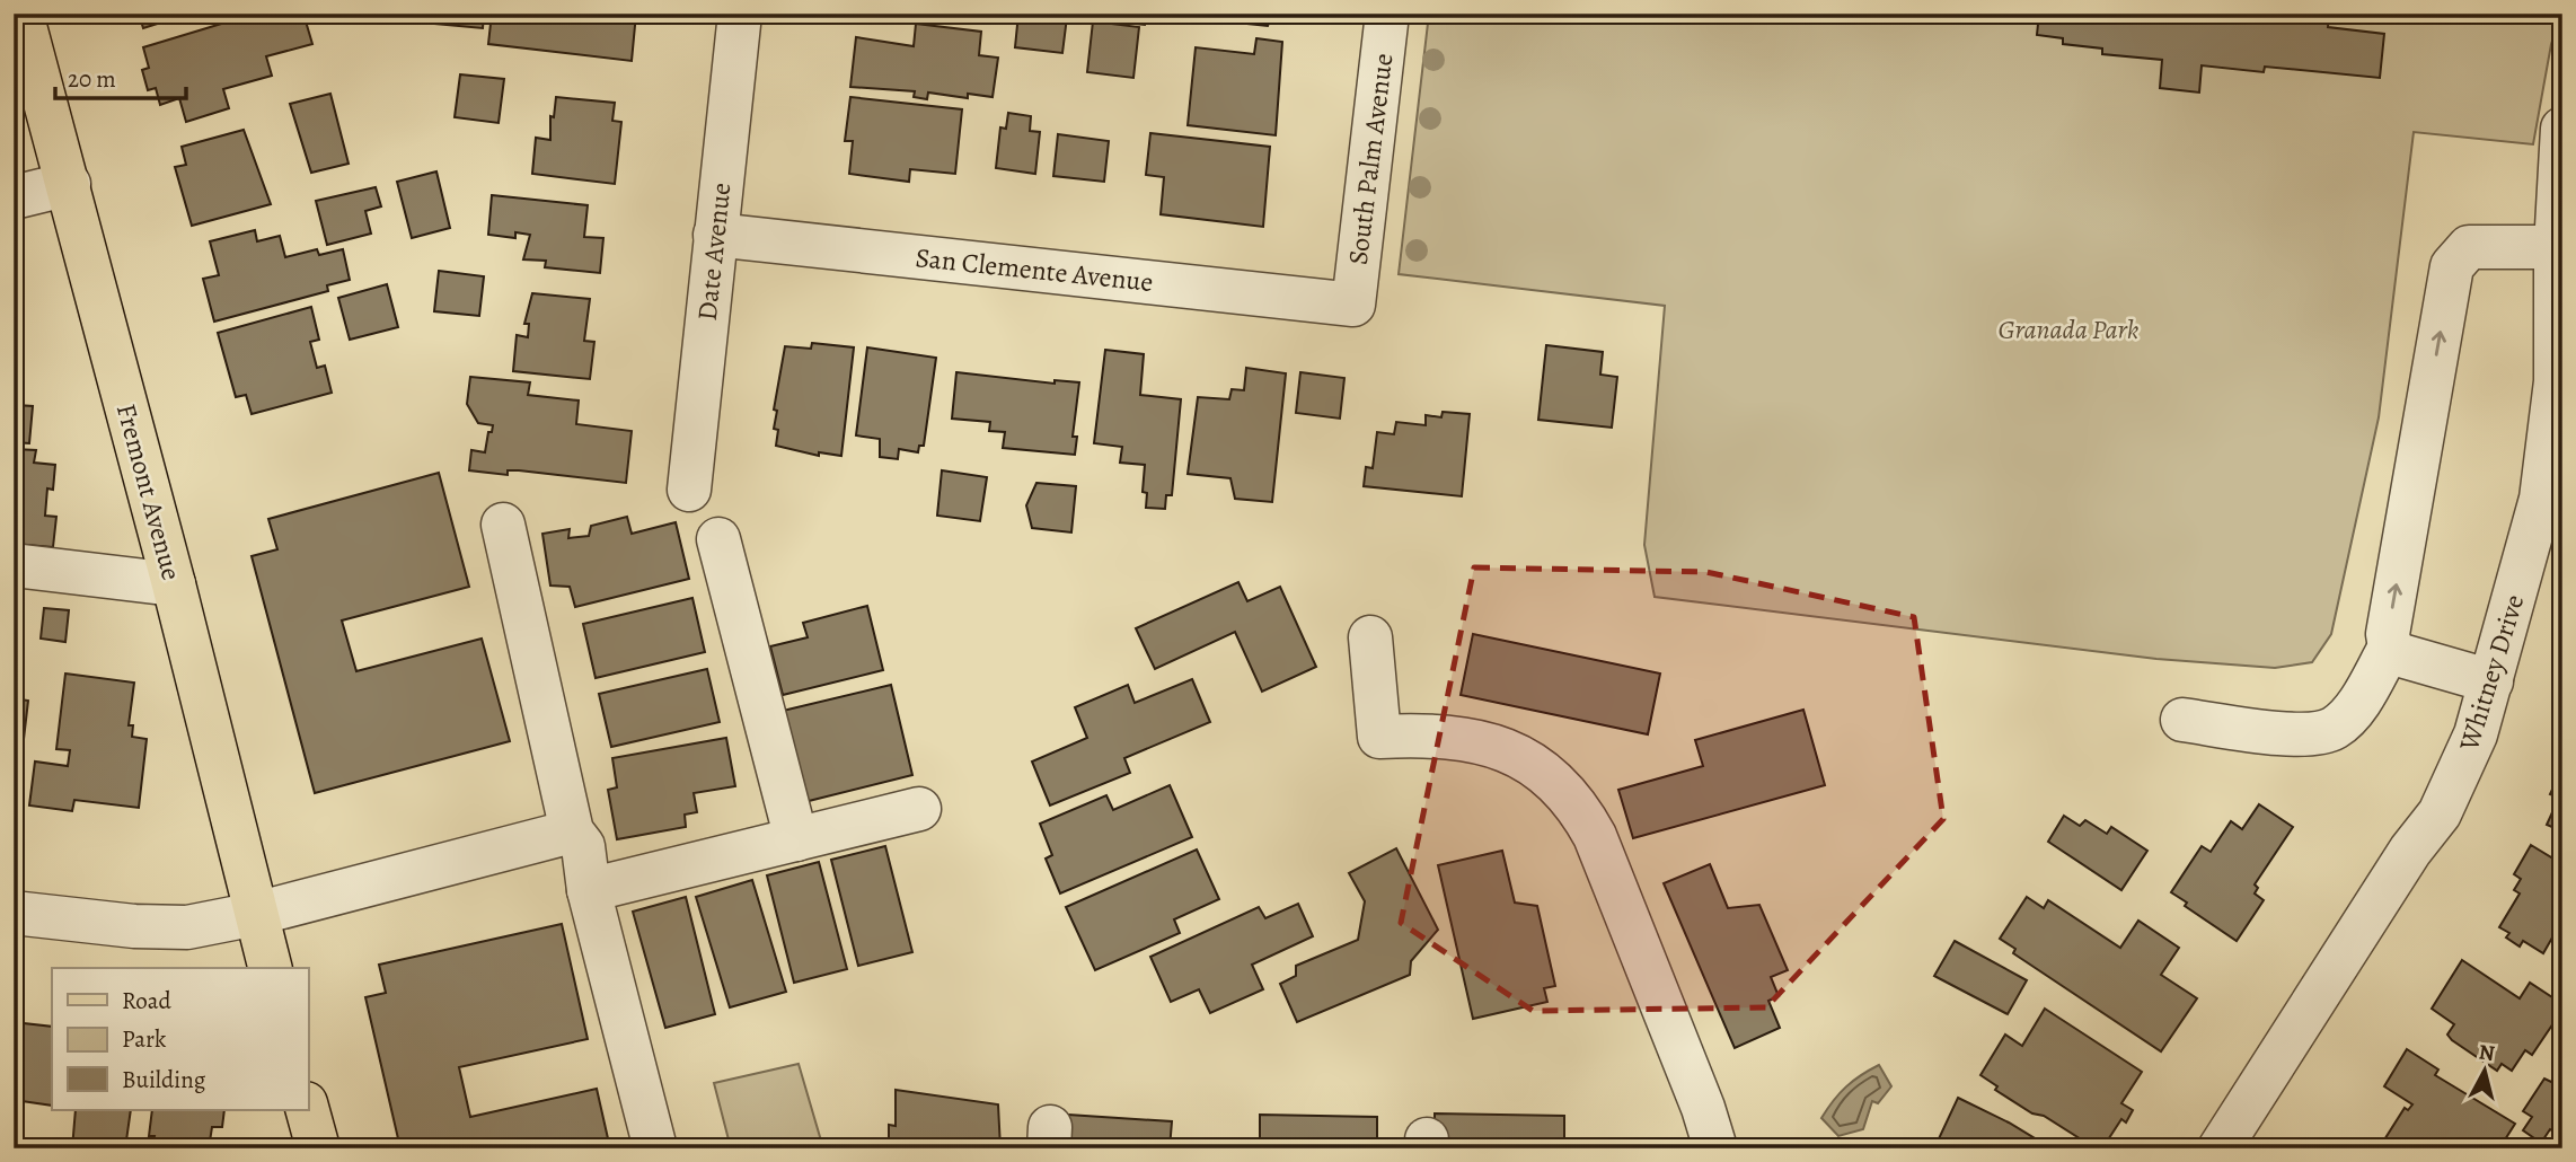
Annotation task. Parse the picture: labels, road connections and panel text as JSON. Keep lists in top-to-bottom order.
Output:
{
  "streets": {
    "main road": ["Fremont Avenue"],
    "street": [
      "South Palm Avenue",
      "Date Avenue",
      "San Clemente Avenue",
      "Whitney Drive"
    ]
  },
  "crossings": [
    ["South Palm Avenue", "San Clemente Avenue"],
    ["Date Avenue", "San Clemente Avenue"]
  ],
  "parks": ["Granada Park"],
  "legend": ["Road", "Park", "Building"],
  "scale_bar": "20 m",
  "north": "top"
}
